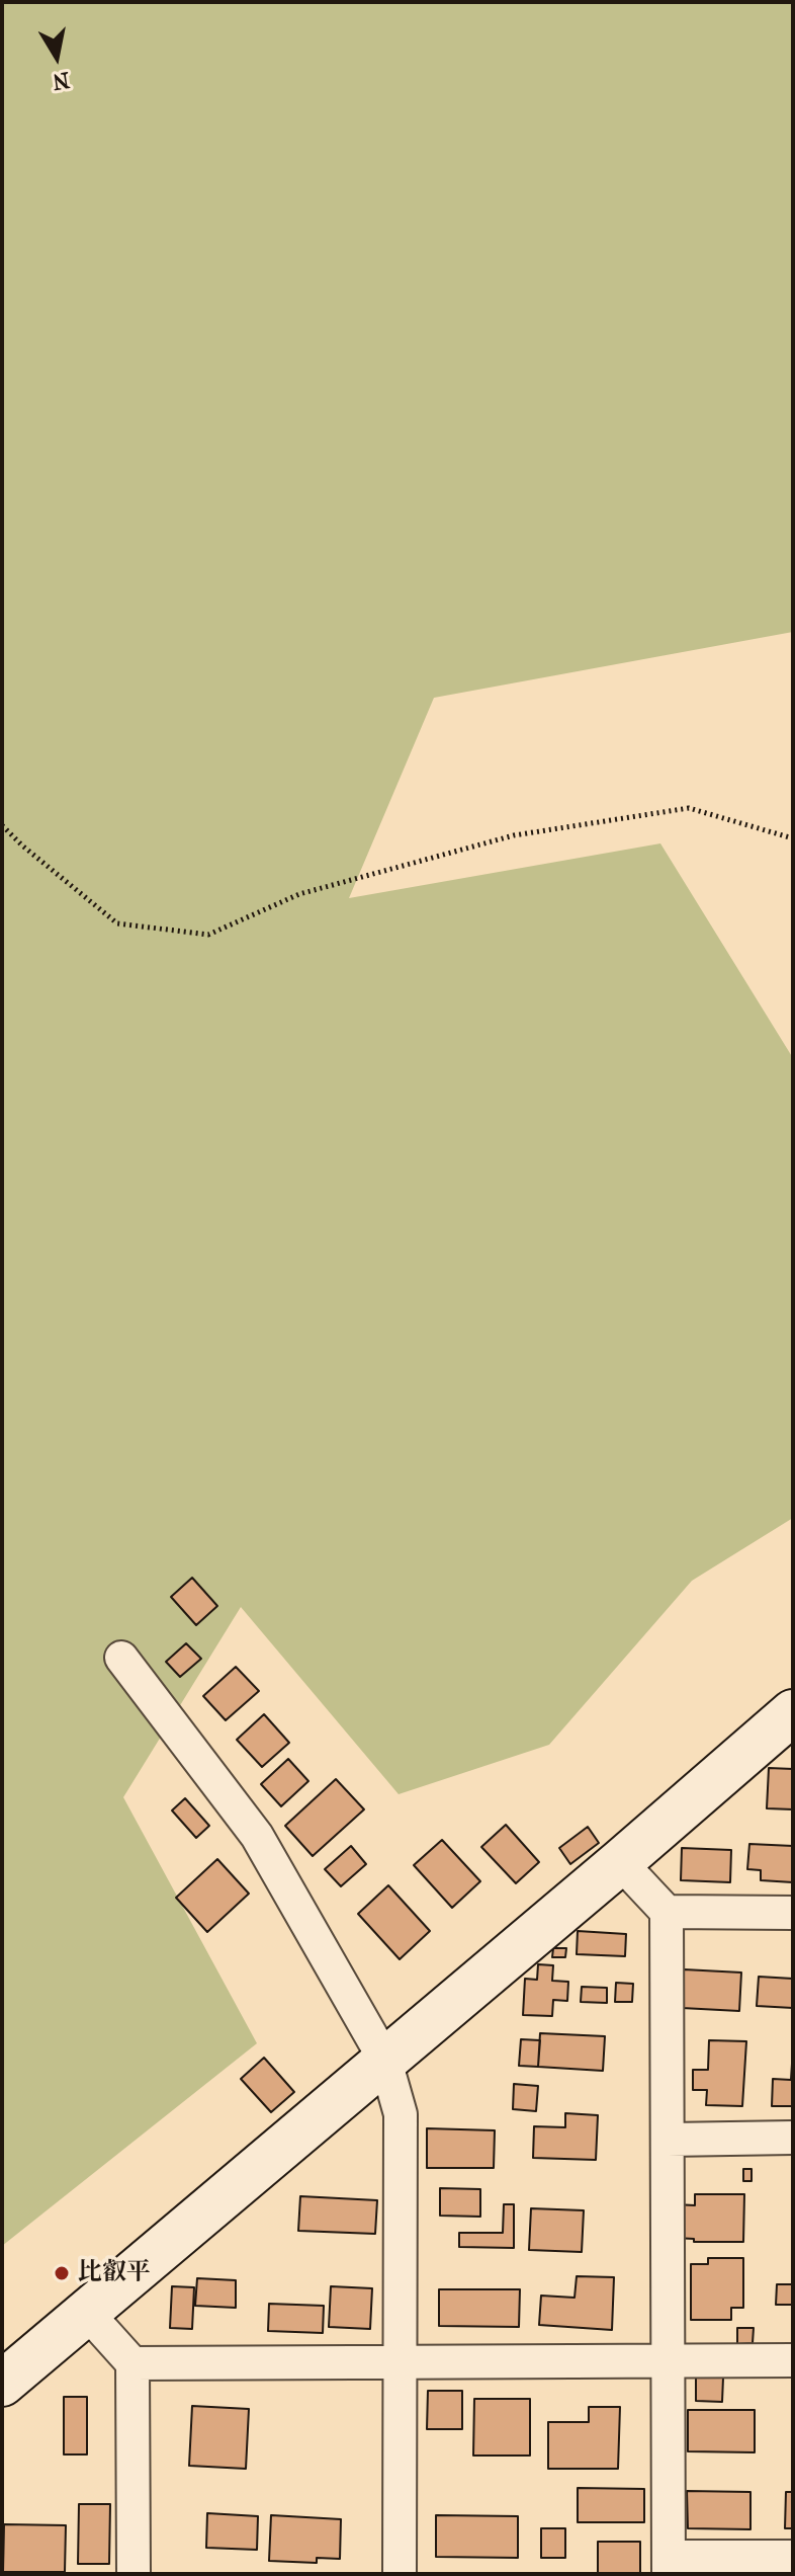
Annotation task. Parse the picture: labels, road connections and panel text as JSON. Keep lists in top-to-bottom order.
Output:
{
  "places": ["比叡平"],
  "north": "bottom"
}
